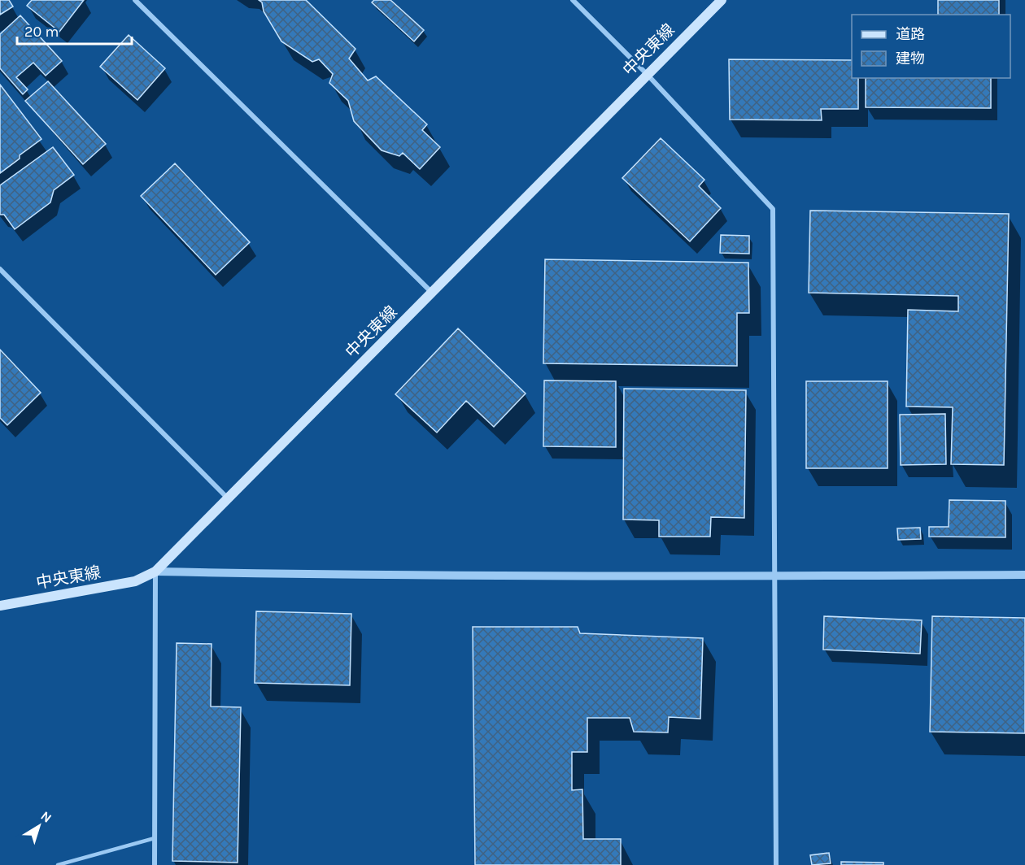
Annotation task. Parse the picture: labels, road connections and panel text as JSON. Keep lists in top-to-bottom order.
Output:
{
  "streets": {
    "main road": ["中央東線"]
  },
  "legend": ["道路", "建物"],
  "scale_bar": "20 m",
  "north": "top right"
}
